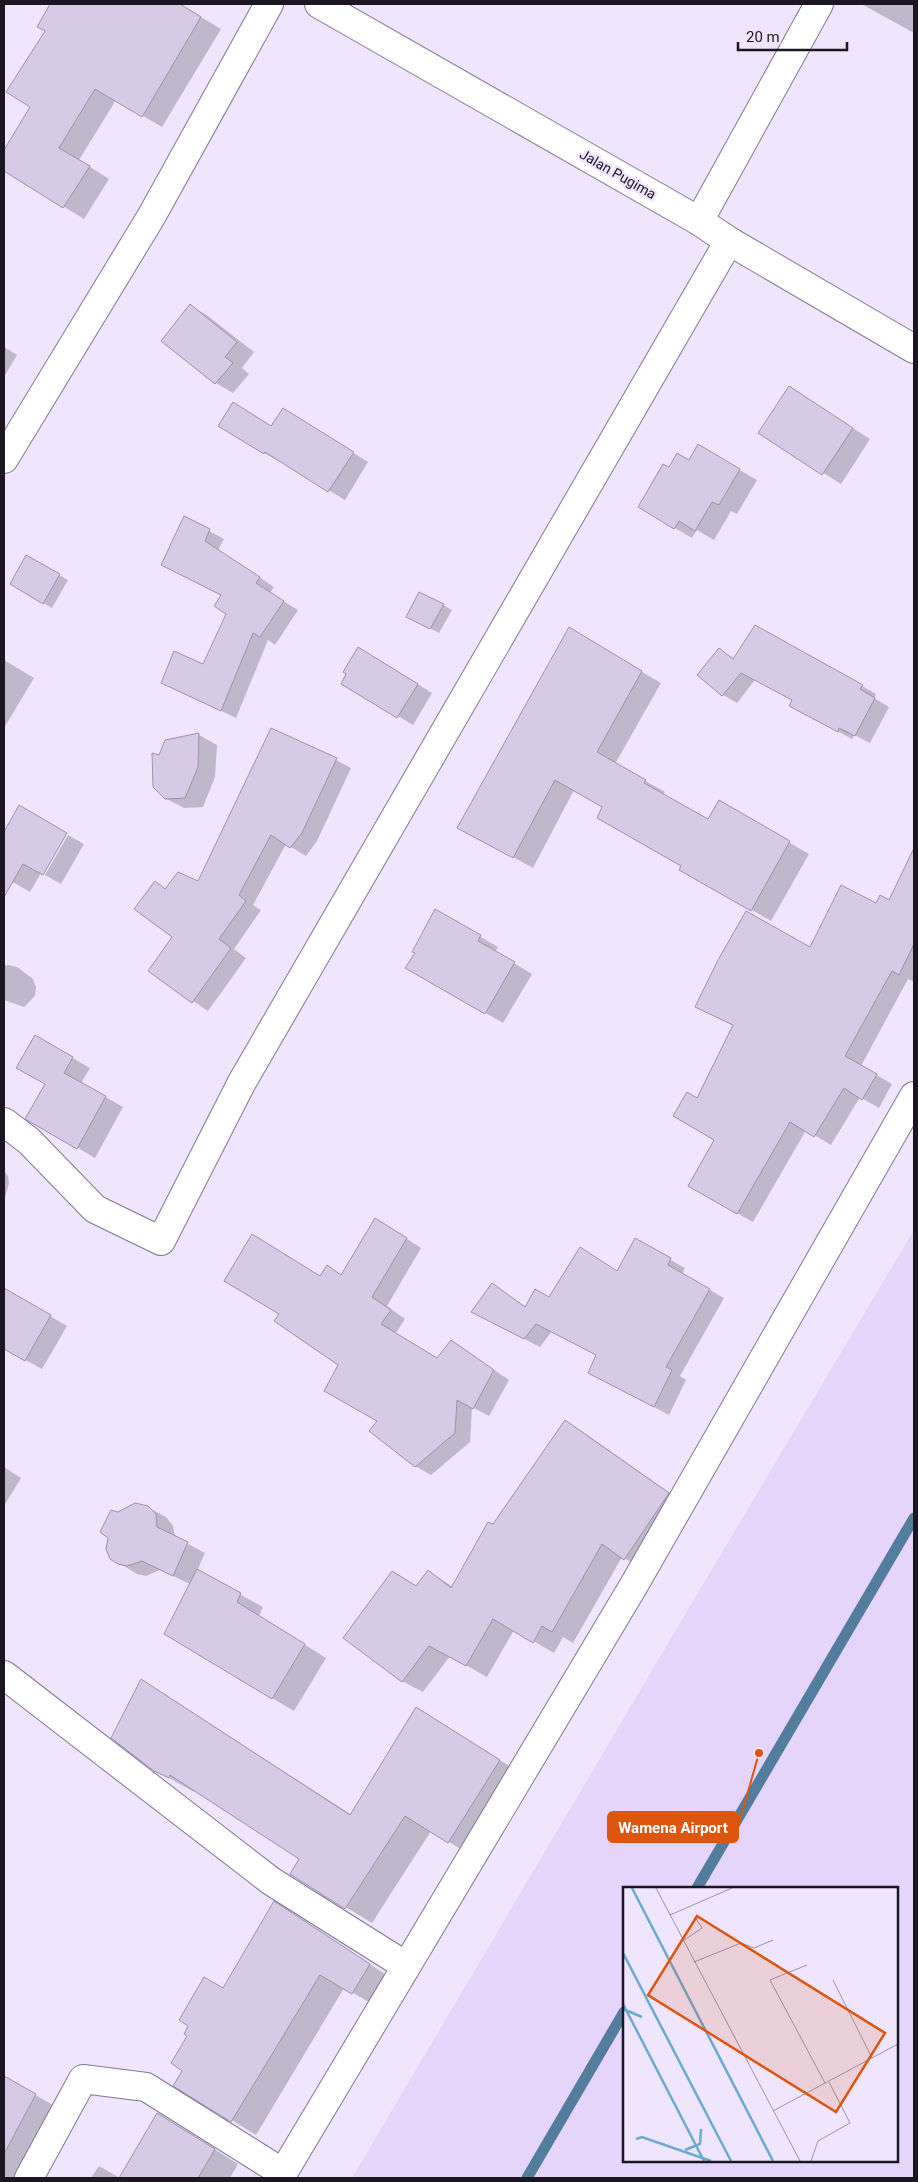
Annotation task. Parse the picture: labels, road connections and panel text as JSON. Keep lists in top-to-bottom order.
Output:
{
  "streets": {
    "street": ["Jalan Pugima"]
  },
  "places": ["Wamena Airport"],
  "scale_bar": "20 m"
}
